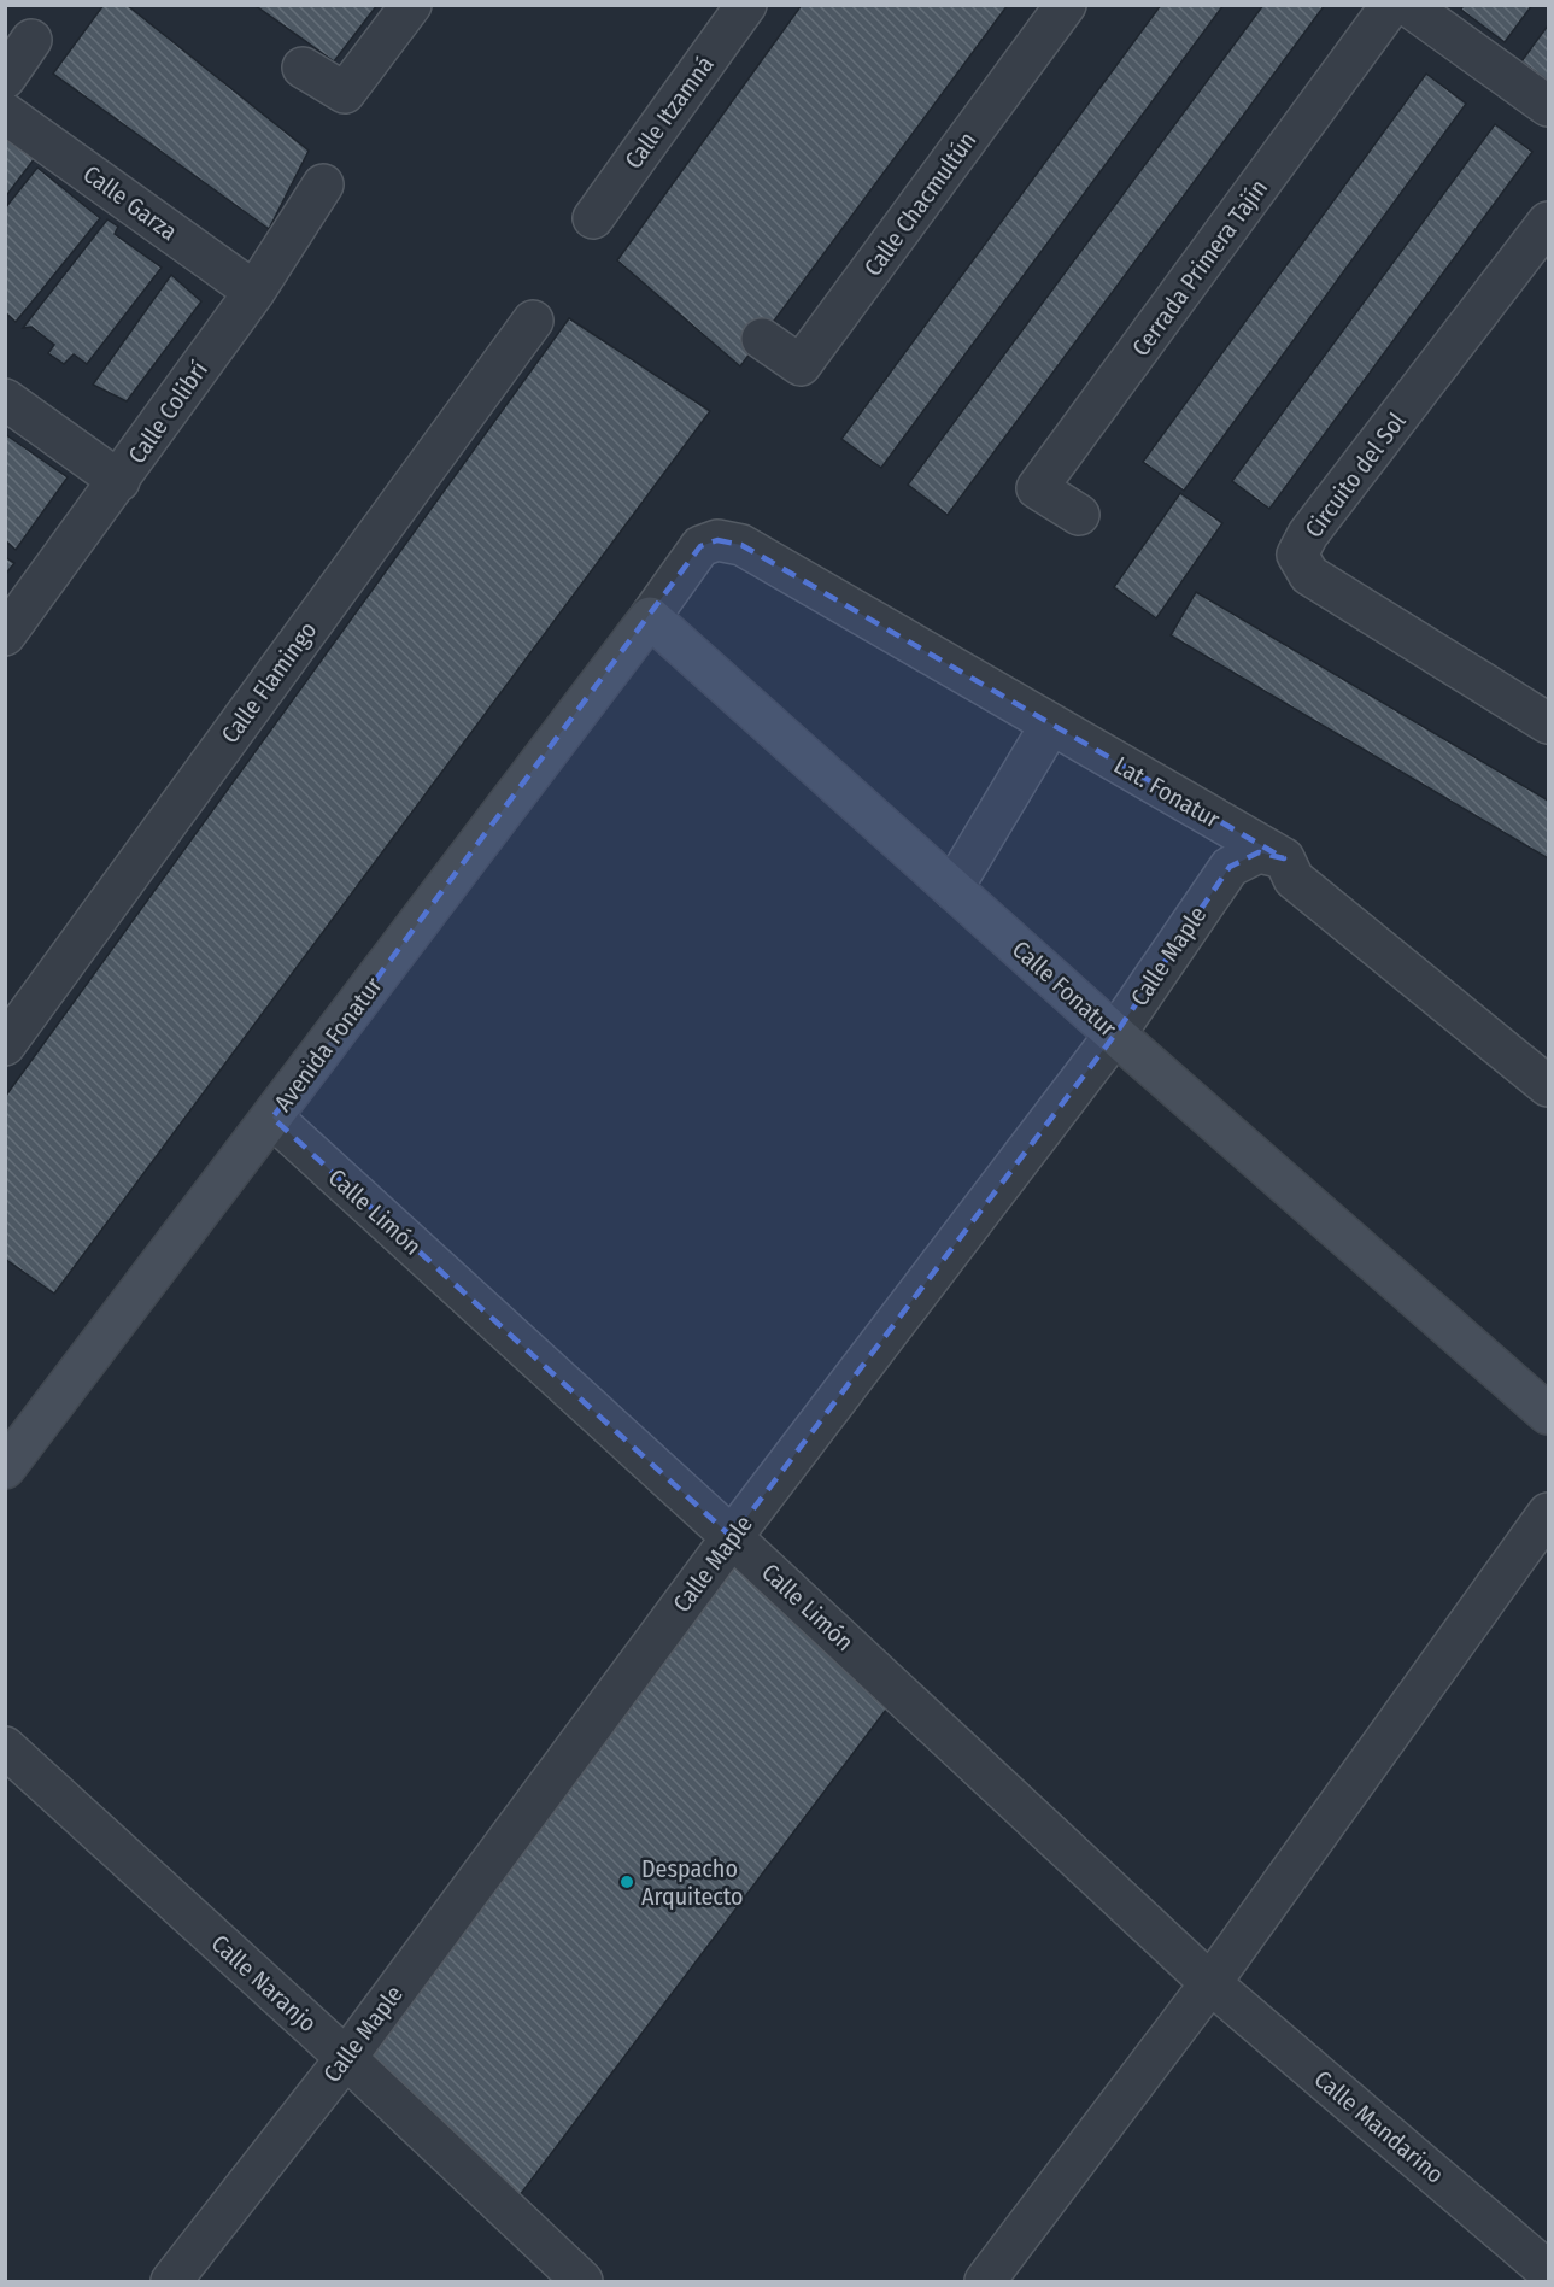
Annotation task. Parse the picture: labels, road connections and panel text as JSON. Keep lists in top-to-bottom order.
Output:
{
  "streets": {
    "main road": ["Calle Fonatur", "Avenida Fonatur"],
    "street": [
      "Calle Itzamná",
      "Calle Garza",
      "Calle Chacmultún",
      "Cerrada Primera Tajín",
      "Calle Colibrí",
      "Circuito del Sol",
      "Calle Flamingo",
      "Lat. Fonatur",
      "Calle Maple",
      "Calle Limón",
      "Calle Naranjo",
      "Calle Mandarino"
    ]
  },
  "crossings": [
    ["Calle Garza", "Calle Colibrí"],
    ["Lat. Fonatur", "Calle Maple"],
    ["Lat. Fonatur", "Calle Fonatur"],
    ["Lat. Fonatur", "Avenida Fonatur"],
    ["Calle Maple", "Calle Fonatur"],
    ["Calle Maple", "Calle Limón"],
    ["Calle Maple", "Calle Naranjo"],
    ["Calle Fonatur", "Avenida Fonatur"],
    ["Avenida Fonatur", "Calle Limón"],
    ["Calle Limón", "Calle Mandarino"]
  ],
  "places": ["Despacho Arquitecto"]
}
